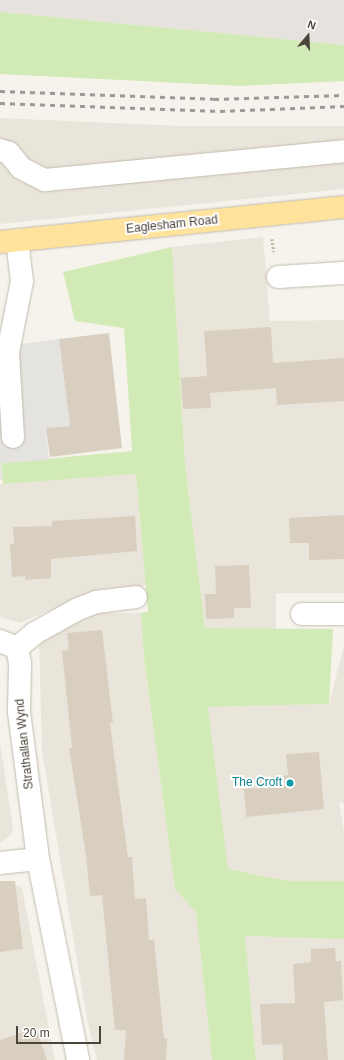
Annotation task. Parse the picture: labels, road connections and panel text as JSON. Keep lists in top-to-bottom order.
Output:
{
  "streets": {
    "main road": ["Eaglesham Road"],
    "street": ["Strathallan Wynd"]
  },
  "places": ["The Croft"],
  "scale_bar": "20 m",
  "north": "top"
}
